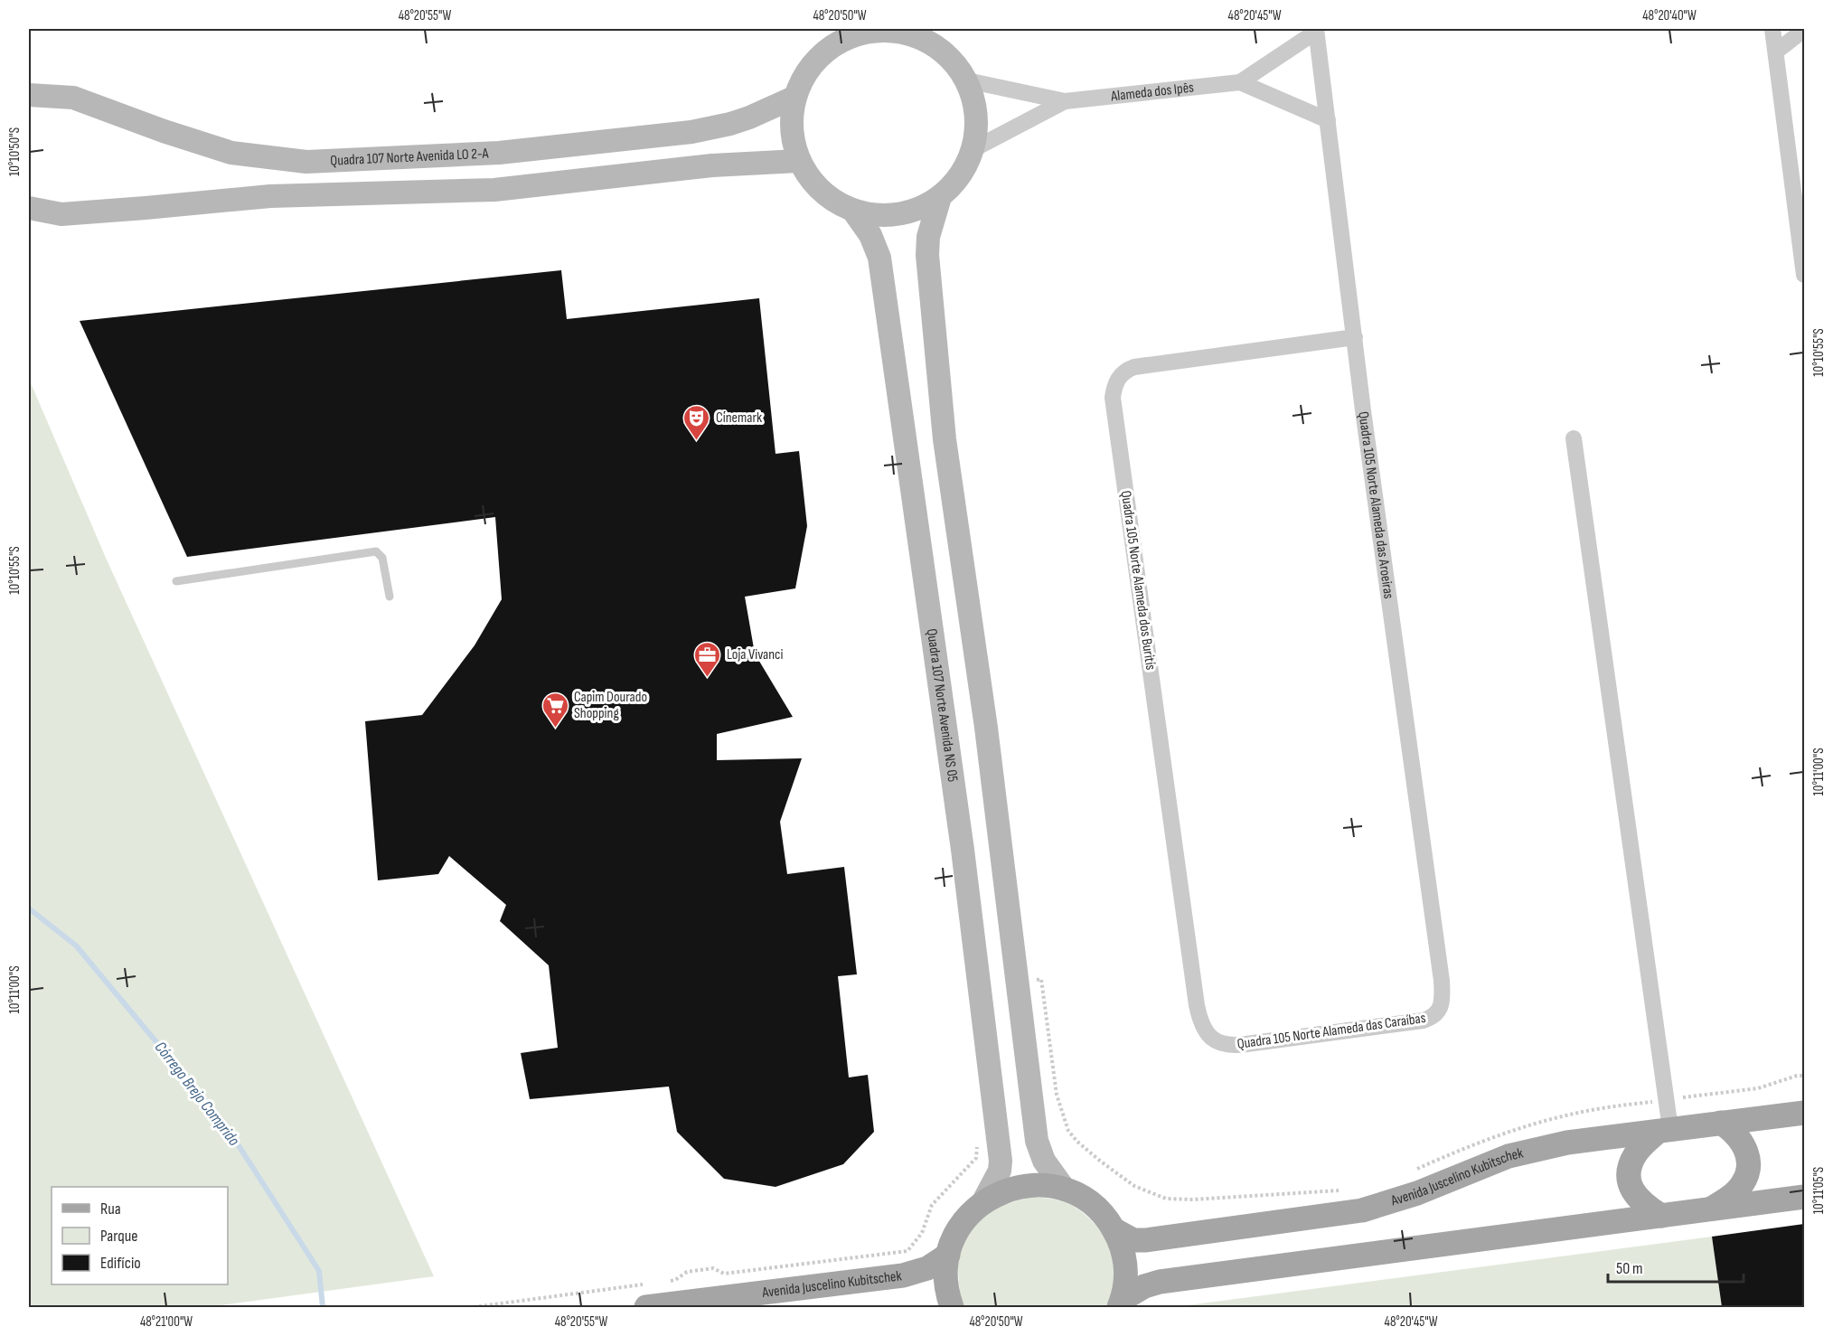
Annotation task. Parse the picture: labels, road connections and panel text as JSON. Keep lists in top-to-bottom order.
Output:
{
  "streets": {
    "main road": ["Avenida Juscelino Kubitschek"],
    "street": [
      "Alameda dos Ipês",
      "Quadra 107 Norte Avenida LO 2-A",
      "Quadra 105 Norte Alameda das Aroeiras",
      "Quadra 105 Norte Alameda dos Buritís",
      "Quadra 107 Norte Avenida NS 05",
      "Quadra 105 Norte Alameda das Caraíbas"
    ]
  },
  "crossings": [
    ["Alameda dos Ipês", "Quadra 107 Norte Avenida LO 2-A"],
    ["Alameda dos Ipês", "Quadra 105 Norte Alameda das Aroeiras"],
    ["Alameda dos Ipês", "Quadra 107 Norte Avenida NS 05"],
    ["Quadra 107 Norte Avenida LO 2-A", "Quadra 107 Norte Avenida NS 05"],
    ["Quadra 105 Norte Alameda das Aroeiras", "Quadra 105 Norte Alameda dos Buritís"],
    ["Quadra 105 Norte Alameda das Aroeiras", "Quadra 105 Norte Alameda das Caraíbas"],
    ["Quadra 105 Norte Alameda dos Buritís", "Quadra 105 Norte Alameda das Caraíbas"]
  ],
  "water": ["Córrego Brejo Comprido"],
  "places": {
    "theatre": ["Cinemark"],
    "office": ["Loja Vivanci"],
    "supermarket": ["Capim Dourado Shopping"]
  },
  "legend": ["Rua", "Parque", "Edifício"],
  "scale_bar": "50 m",
  "coordinates": [
    "48°20'55\"W",
    "48°20'50\"W",
    "48°20'45\"W",
    "48°20'40\"W",
    "10°10'50\"S",
    "10°10'55\"S",
    "10°11'00\"S",
    "10°11'05\"S",
    "48°21'00\"W"
  ]
}
